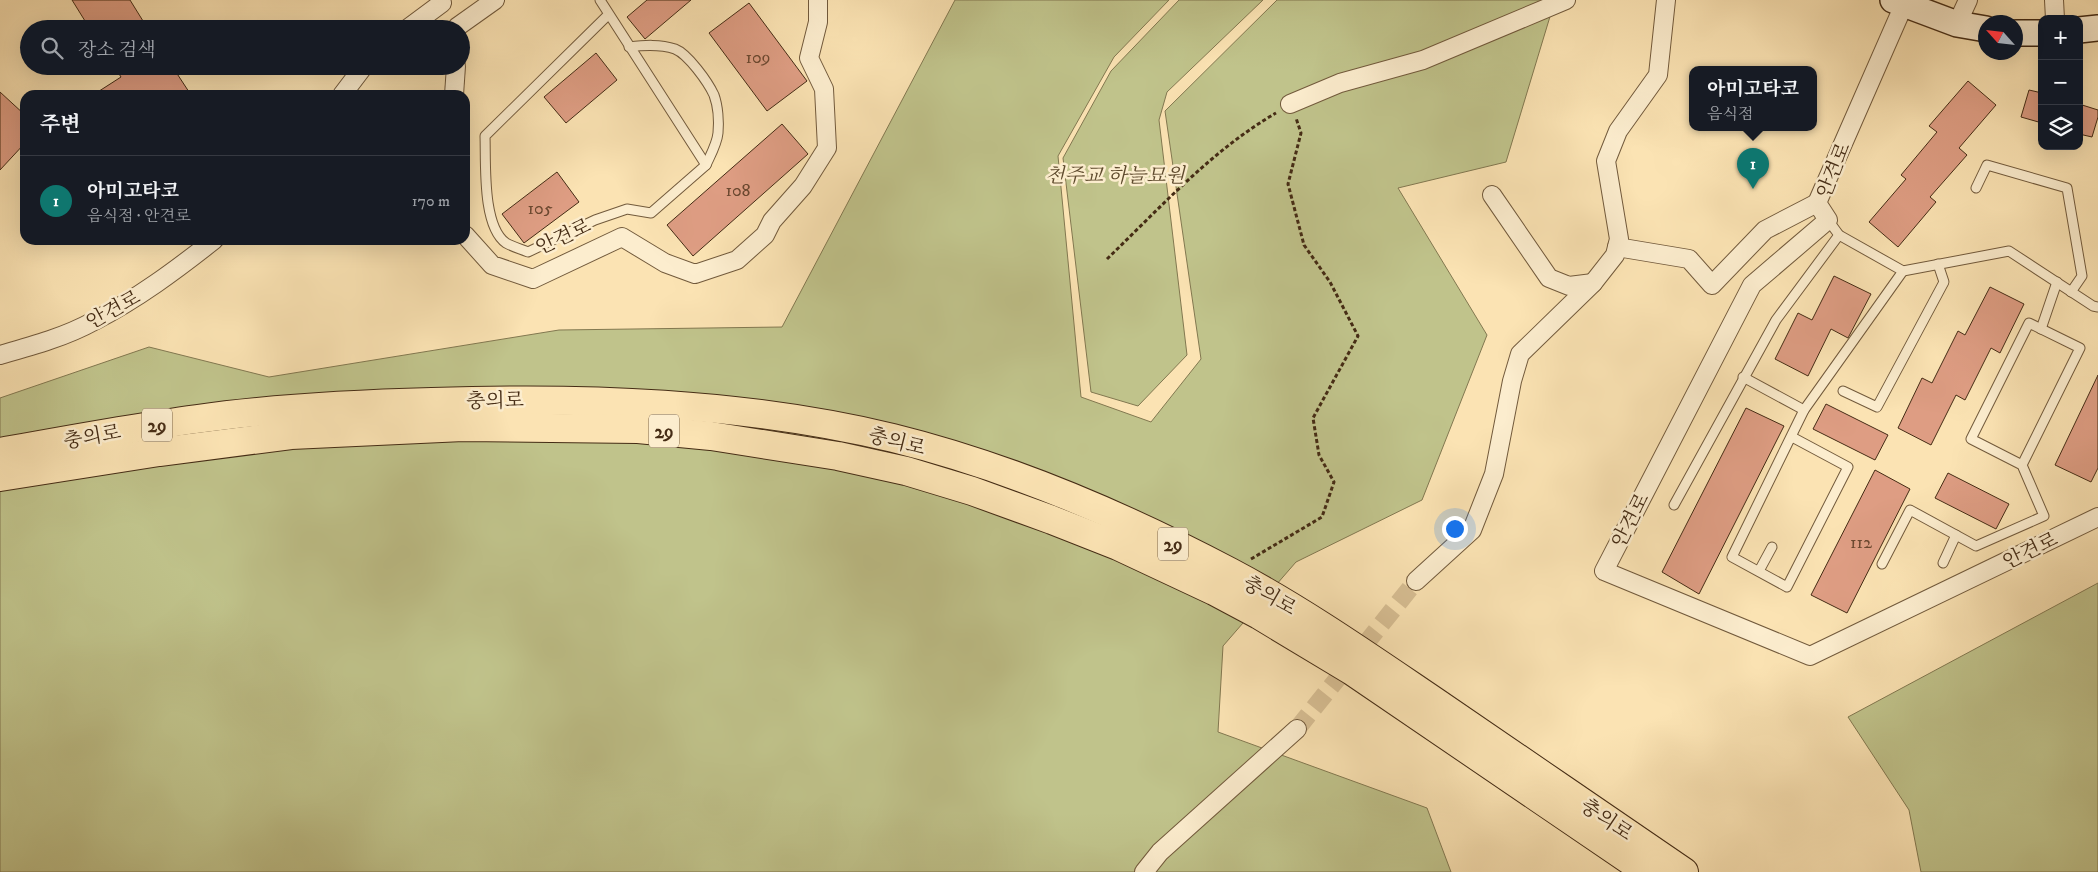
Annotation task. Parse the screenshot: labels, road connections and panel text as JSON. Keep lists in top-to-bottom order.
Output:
{
  "streets": {
    "highway": ["충의로", "29"],
    "main road": ["안견로"]
  },
  "parks": ["천주교 하늘묘원"],
  "house_numbers": [
    "109",
    "108",
    "105",
    "112"
  ],
  "north": "top left",
  "page": {
    "map_buttons": ["+", "−"],
    "search": "장소 검색",
    "popup": ["아미고타코", "음식점"],
    "heading": "주변",
    "pins": "1",
    "list": [
      {
        "mark": "1",
        "name": "아미고타코",
        "note": "음식점 · 안견로",
        "value": "170 m"
      }
    ]
  }
}
